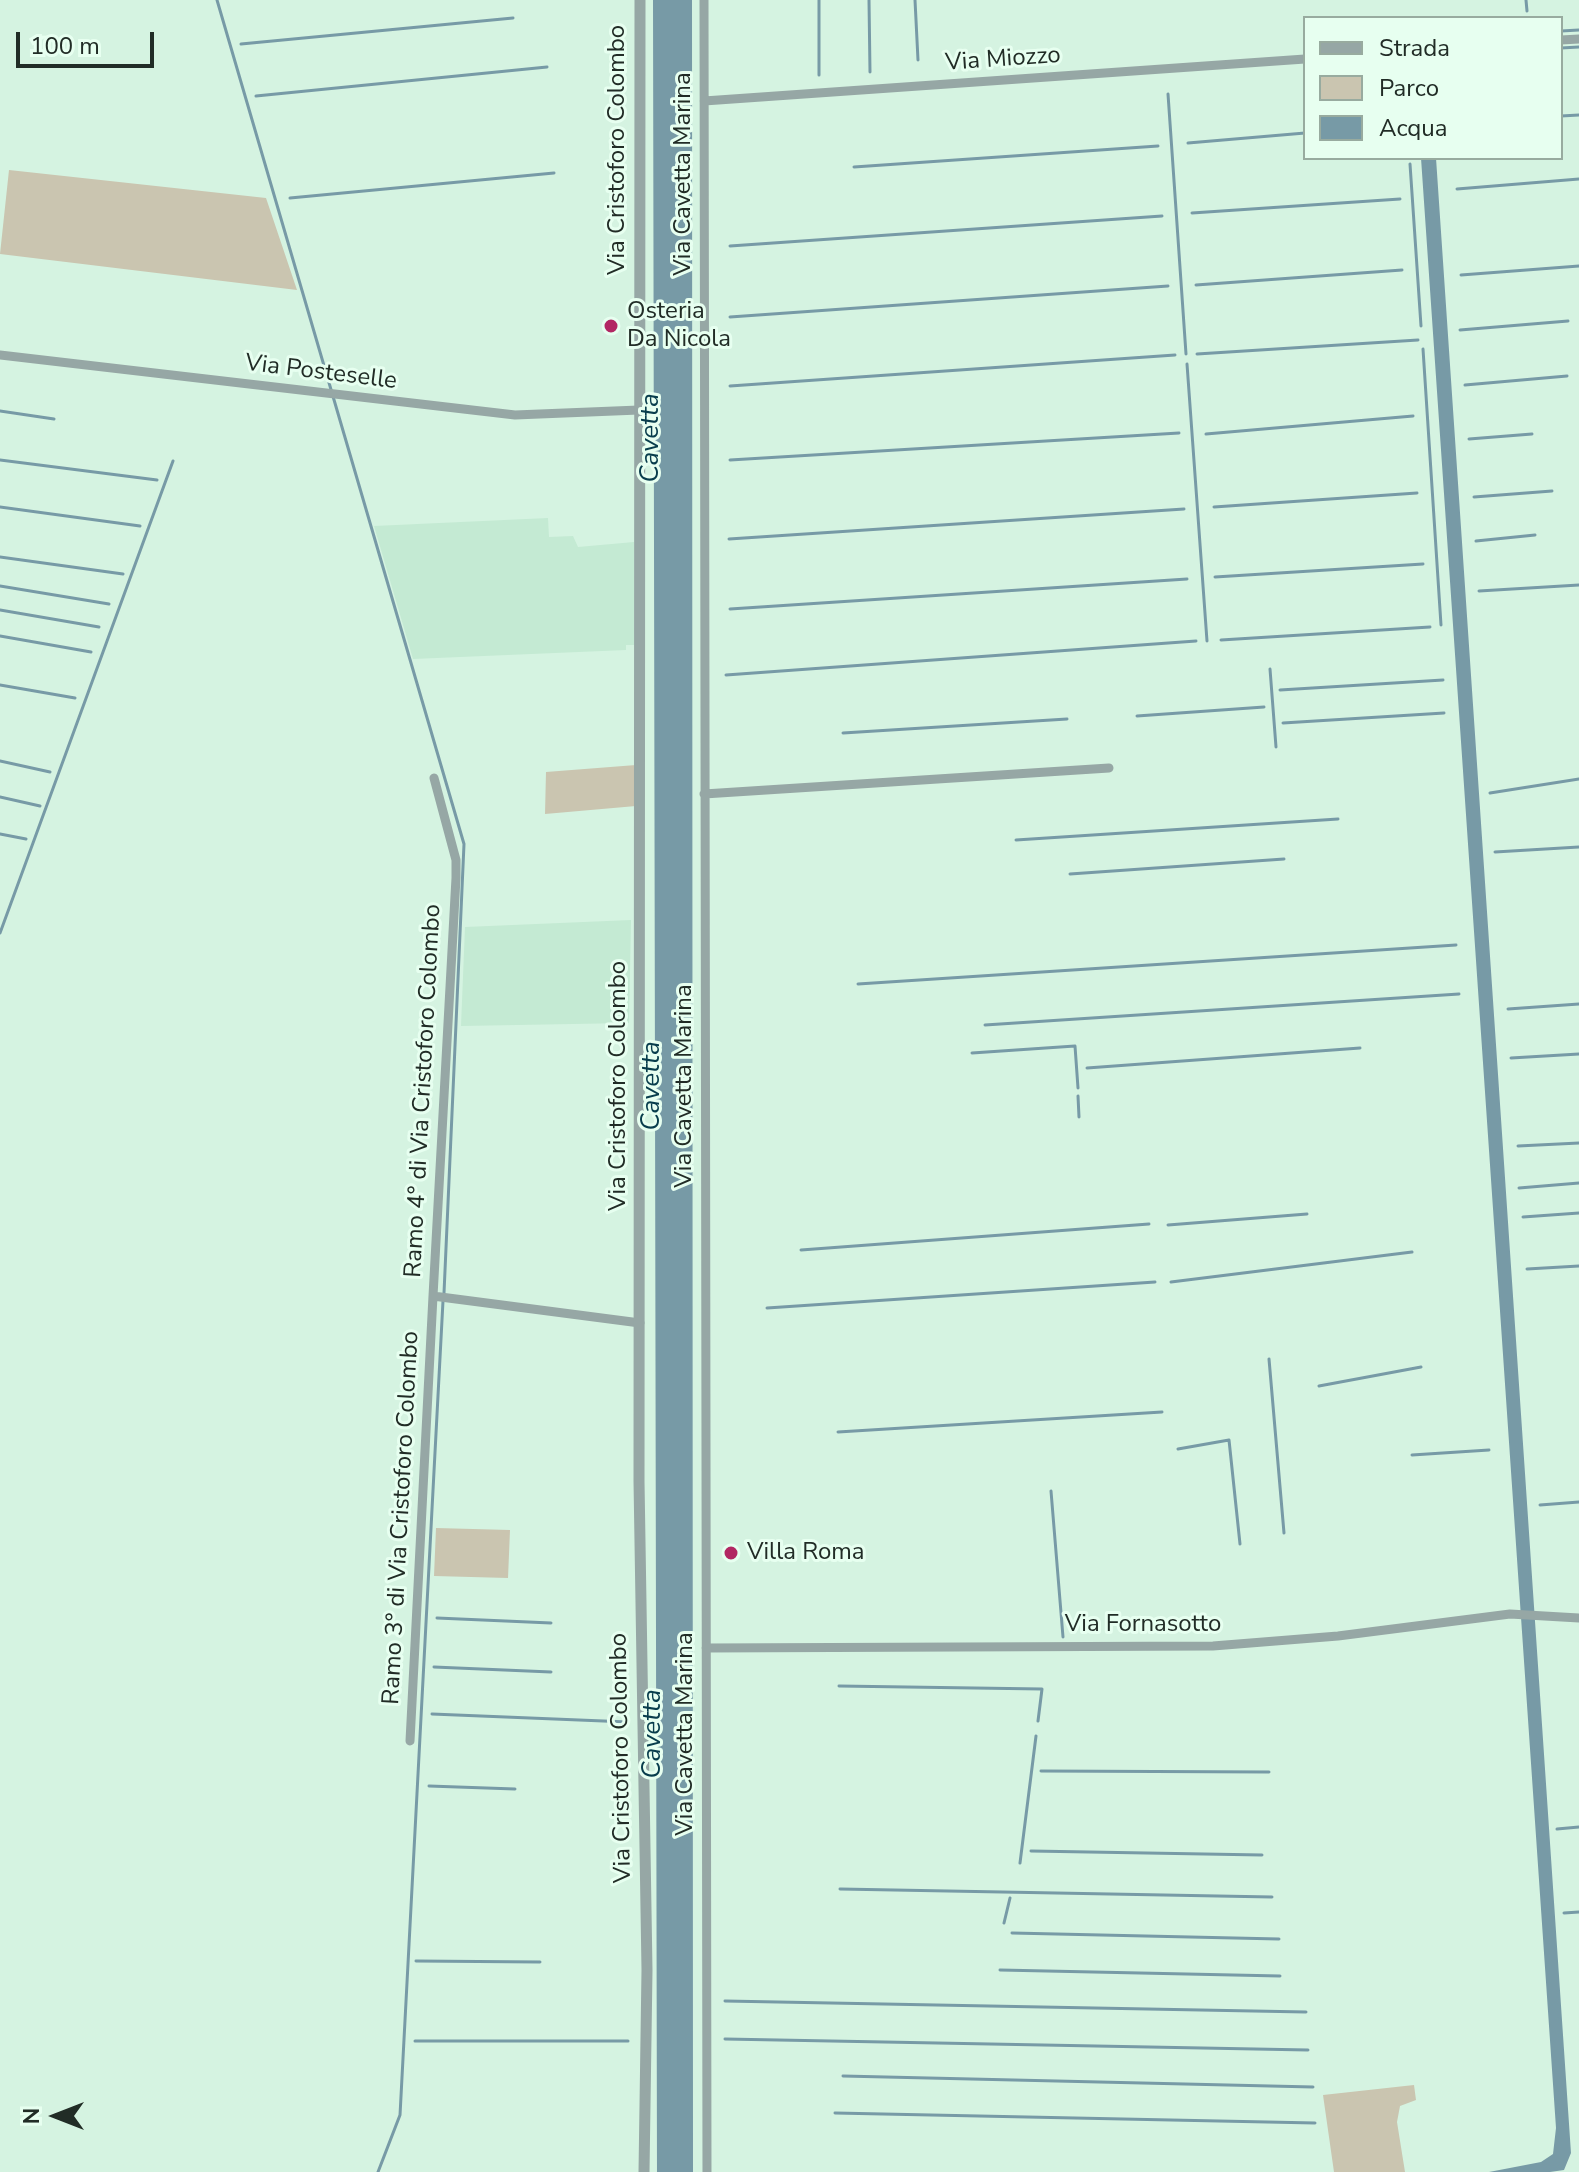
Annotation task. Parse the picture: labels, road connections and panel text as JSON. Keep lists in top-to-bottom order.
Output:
{
  "streets": {
    "street": [
      "Via Miozzo",
      "Via Cristoforo Colombo",
      "Via Cavetta Marina",
      "Via Posteselle",
      "Ramo 4° di Via Cristoforo Colombo",
      "Ramo 3° di Via Cristoforo Colombo",
      "Via Fornasotto"
    ]
  },
  "crossings": [
    ["Via Miozzo", "Via Cavetta Marina"],
    ["Via Cristoforo Colombo", "Via Posteselle"],
    ["Via Cristoforo Colombo", "Ramo 4° di Via Cristoforo Colombo"],
    ["Via Cavetta Marina", "Via Fornasotto"],
    ["Ramo 4° di Via Cristoforo Colombo", "Ramo 3° di Via Cristoforo Colombo"]
  ],
  "water": ["Cavetta"],
  "places": ["Osteria Da Nicola", "Villa Roma"],
  "legend": ["Strada", "Parco", "Acqua"],
  "scale_bar": "100 m",
  "north": "left"
}
